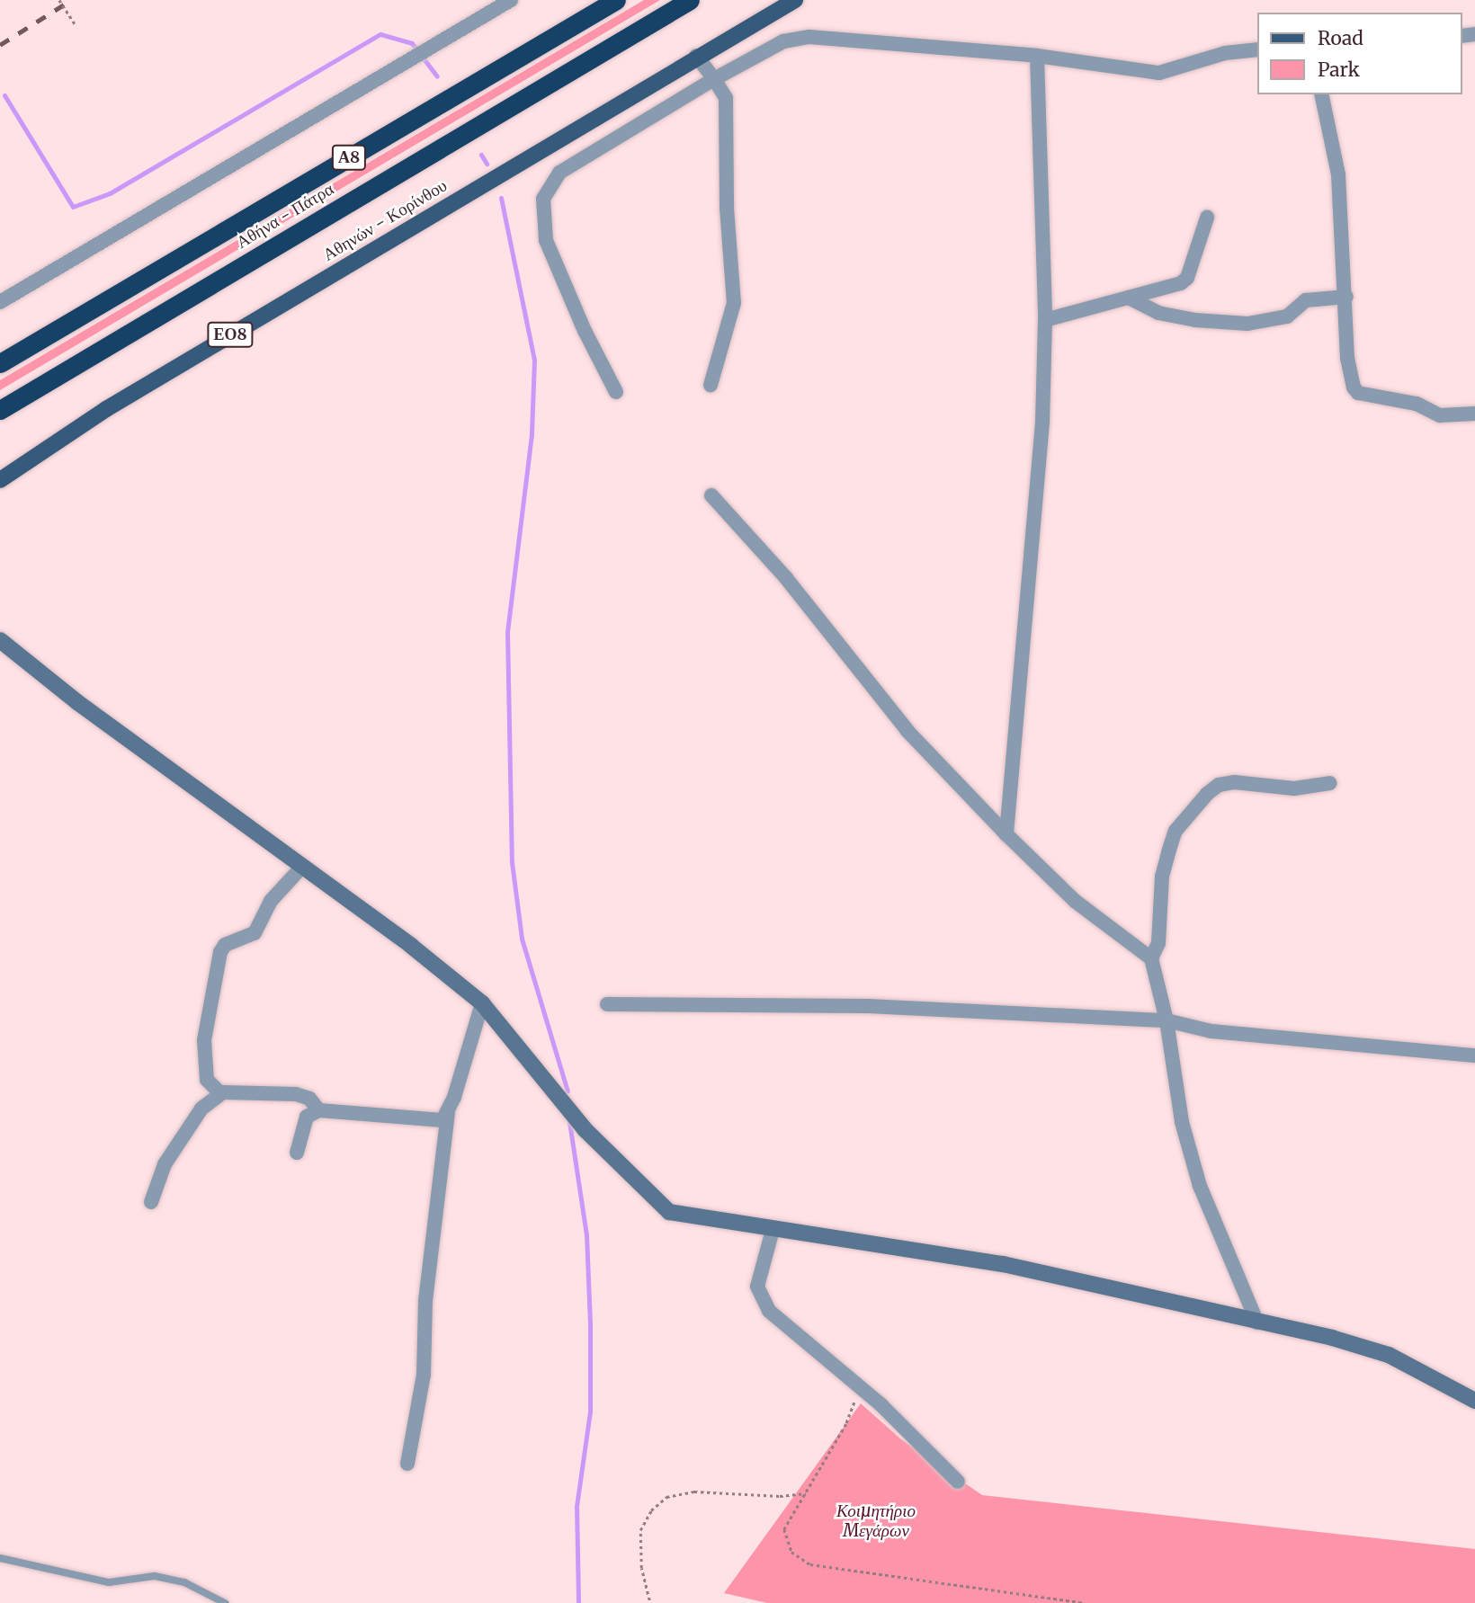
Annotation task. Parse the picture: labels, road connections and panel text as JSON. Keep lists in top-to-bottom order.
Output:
{
  "streets": {
    "highway": ["Α8", "Αθήνα - Πάτρα"],
    "main road": ["Αθηνών - Κορίνθου", "ΕΟ8"]
  },
  "parks": ["Κοιμητήριο Μεγάρων"],
  "legend": ["Road", "Park"]
}
